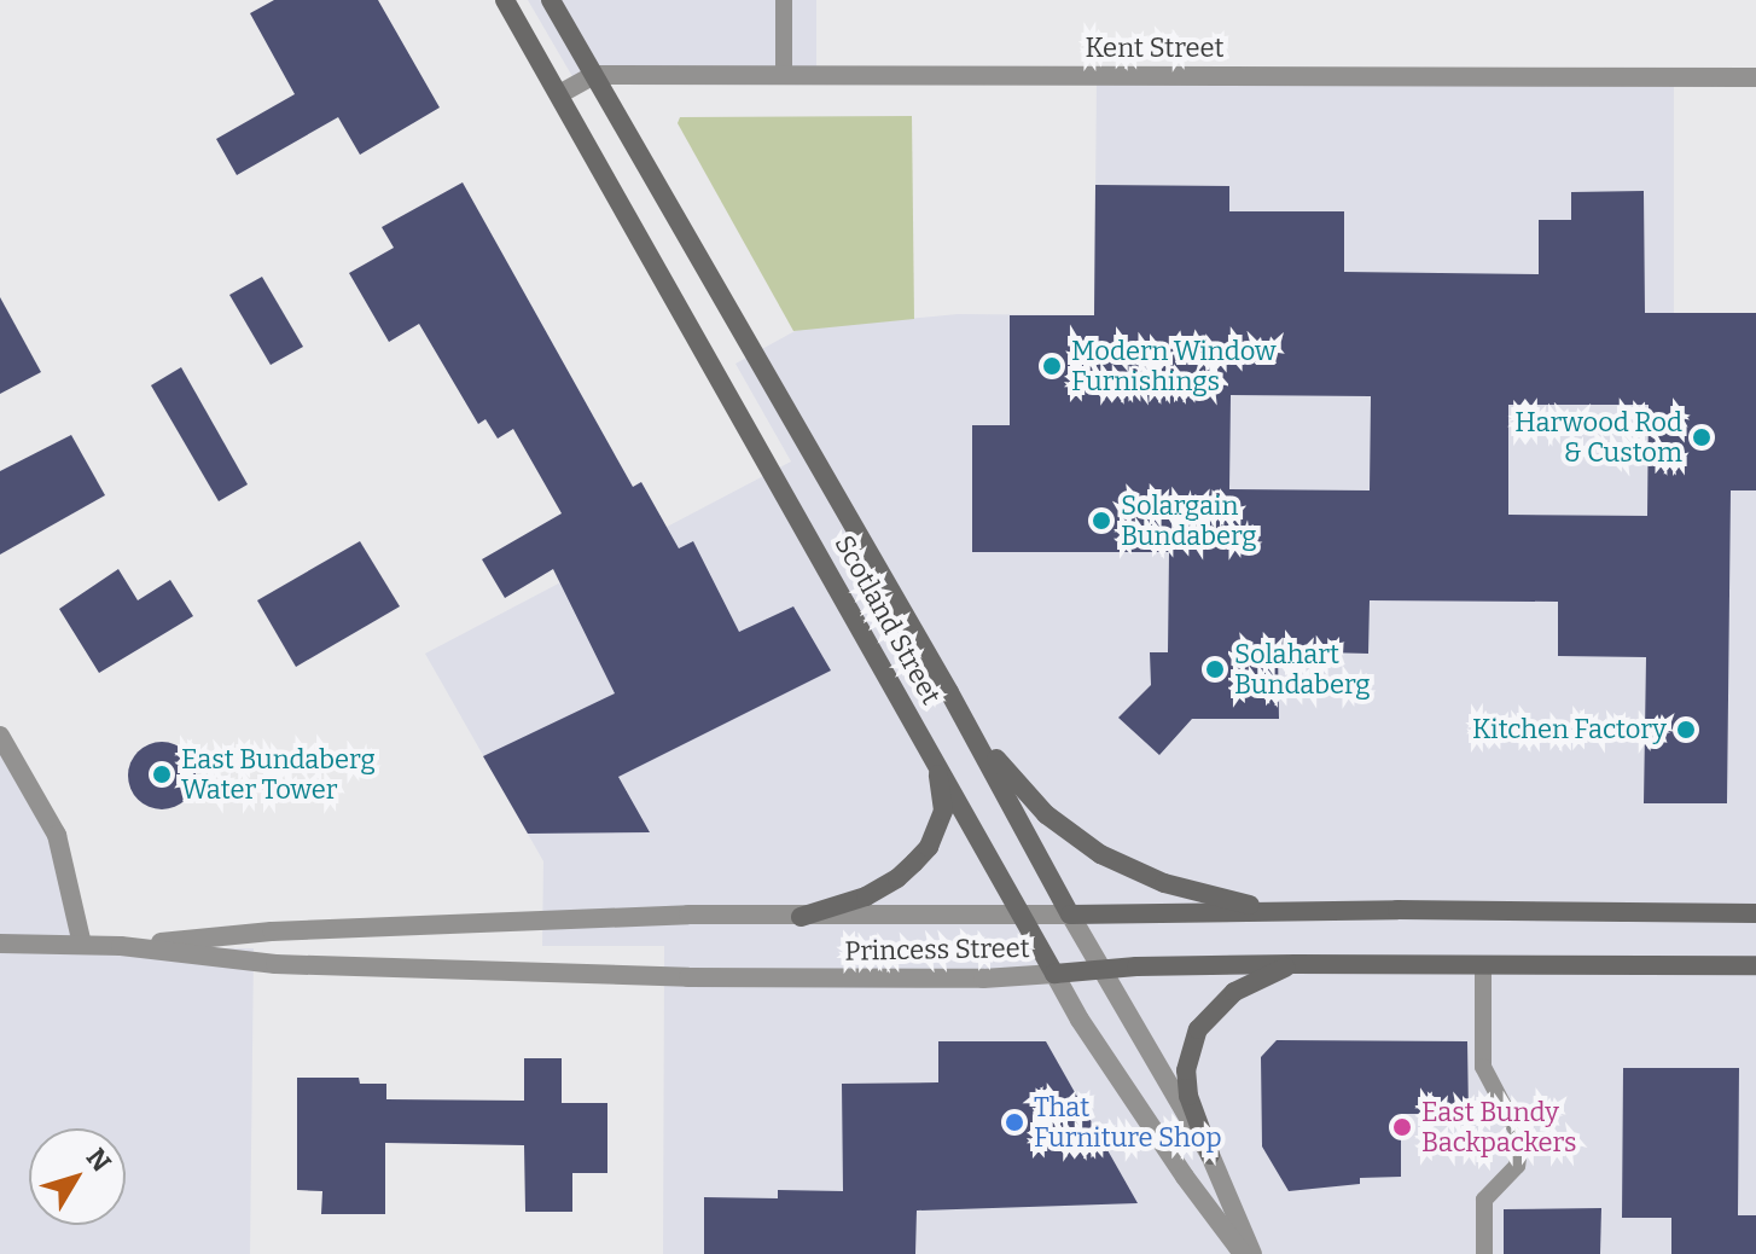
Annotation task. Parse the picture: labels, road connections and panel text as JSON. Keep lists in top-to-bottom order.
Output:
{
  "streets": {
    "main road": ["Scotland Street", "Princess Street"],
    "street": ["Kent Street"]
  },
  "crossings": [
    ["Kent Street", "Scotland Street"],
    ["Scotland Street", "Princess Street"]
  ],
  "places": [
    "Modern Window Furnishings",
    "Harwood Rod & Custom",
    "Solargain Bundaberg",
    "Solahart Bundaberg",
    "Kitchen Factory",
    "East Bundaberg Water Tower",
    "That Furniture Shop",
    "East Bundy Backpackers"
  ],
  "north": "top right"
}
